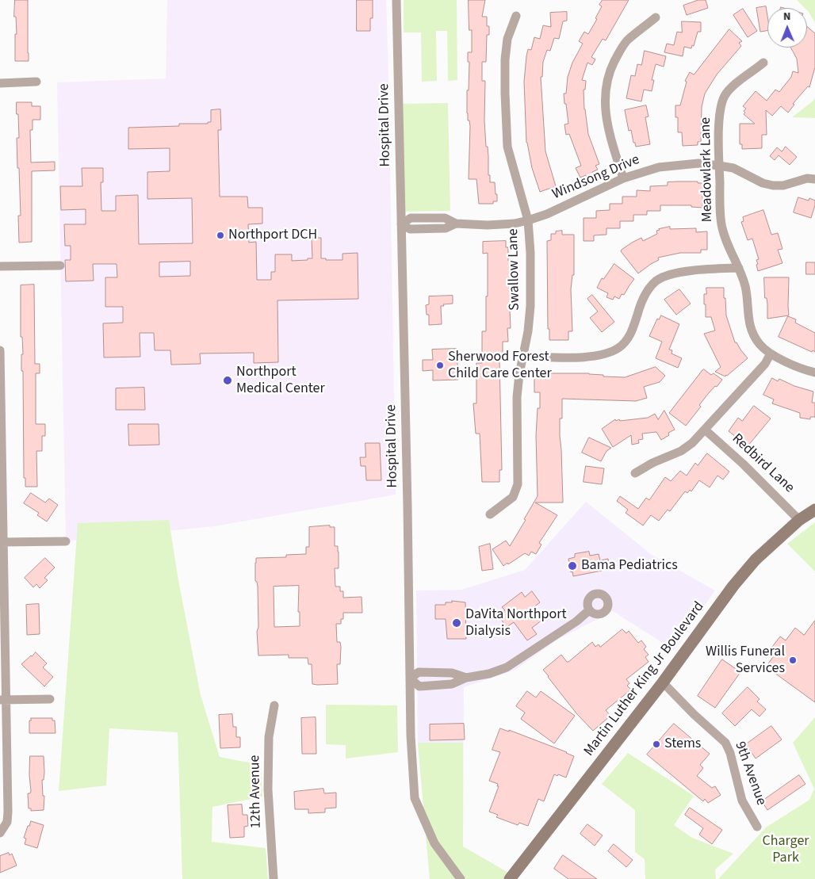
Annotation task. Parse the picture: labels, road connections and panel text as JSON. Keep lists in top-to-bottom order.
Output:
{
  "streets": {
    "main road": ["Martin Luther King Jr Boulevard"],
    "street": [
      "Hospital Drive",
      "Meadowlark Lane",
      "Windsong Drive",
      "Swallow Lane",
      "Redbird Lane",
      "9th Avenue",
      "12th Avenue"
    ]
  },
  "crossings": [
    ["Hospital Drive", "Windsong Drive"],
    ["Meadowlark Lane", "Windsong Drive"],
    ["Windsong Drive", "Swallow Lane"],
    ["Redbird Lane", "Martin Luther King Jr Boulevard"],
    ["Martin Luther King Jr Boulevard", "9th Avenue"]
  ],
  "parks": ["Charger Park"],
  "places": [
    "Northport DCH",
    "Sherwood Forest Child Care Center",
    "Northport Medical Center",
    "Bama Pediatrics",
    "DaVita Northport Dialysis",
    "Willis Funeral Services",
    "Stems"
  ],
  "north": "top"
}
